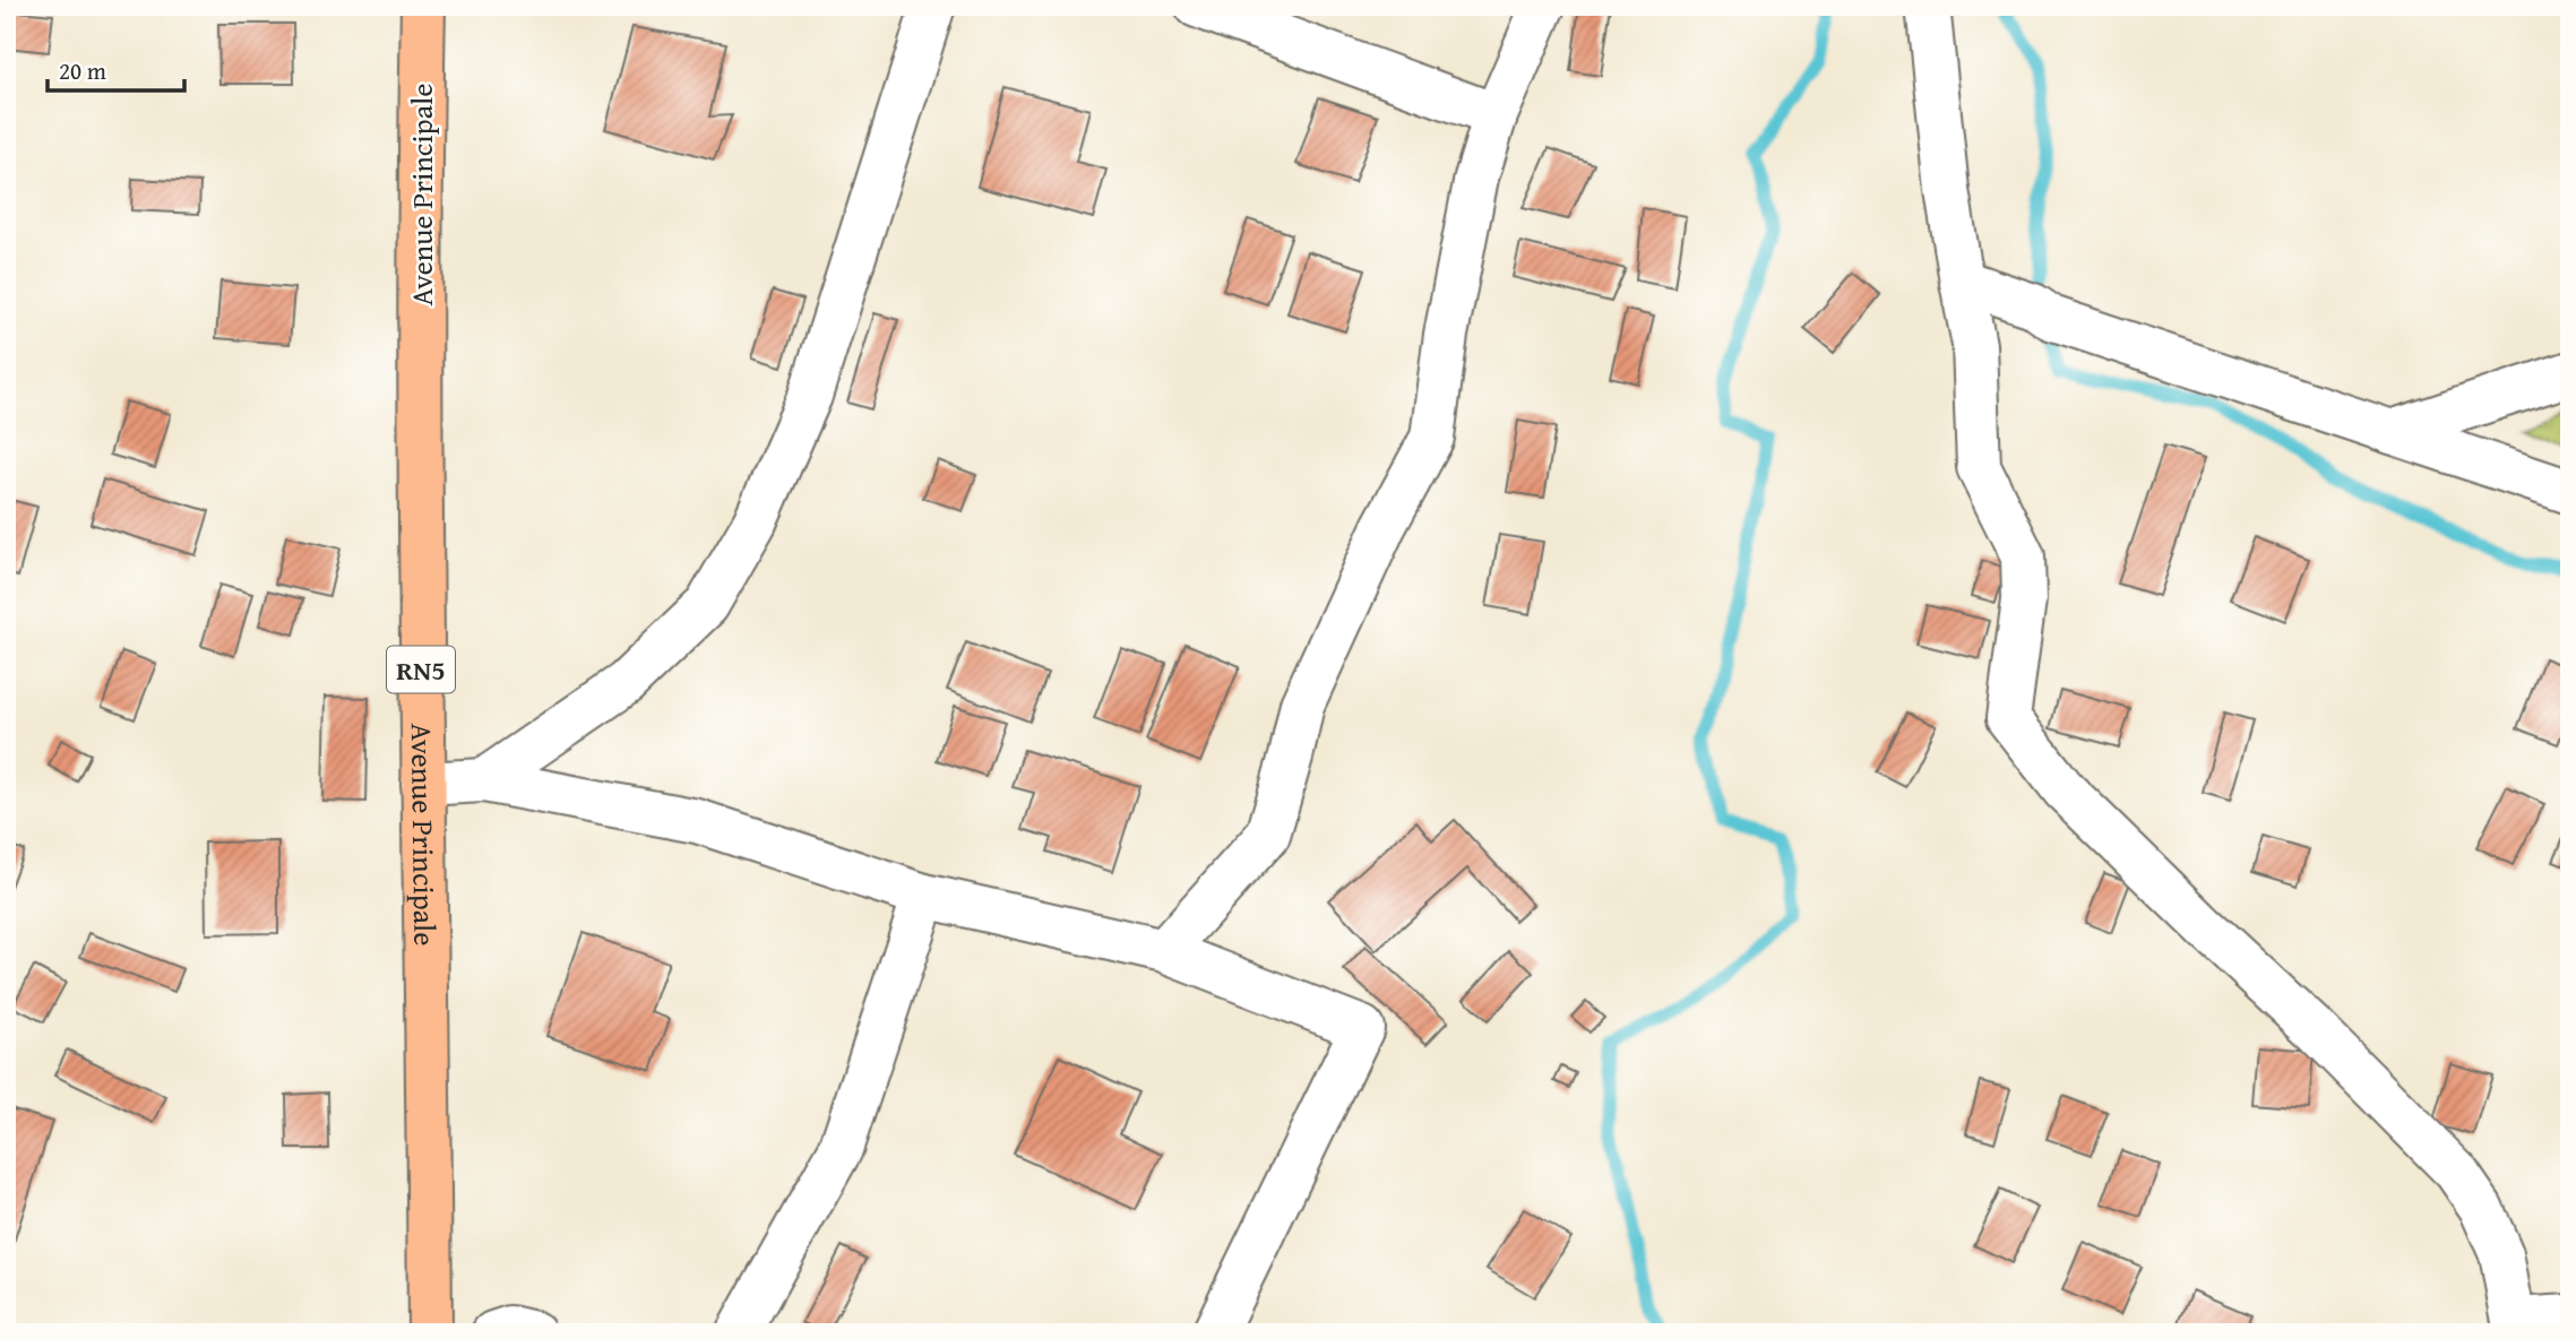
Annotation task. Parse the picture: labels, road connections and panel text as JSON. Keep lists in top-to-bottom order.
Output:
{
  "streets": {
    "highway": ["Avenue Principale", "RN5"]
  },
  "scale_bar": "20 m"
}
